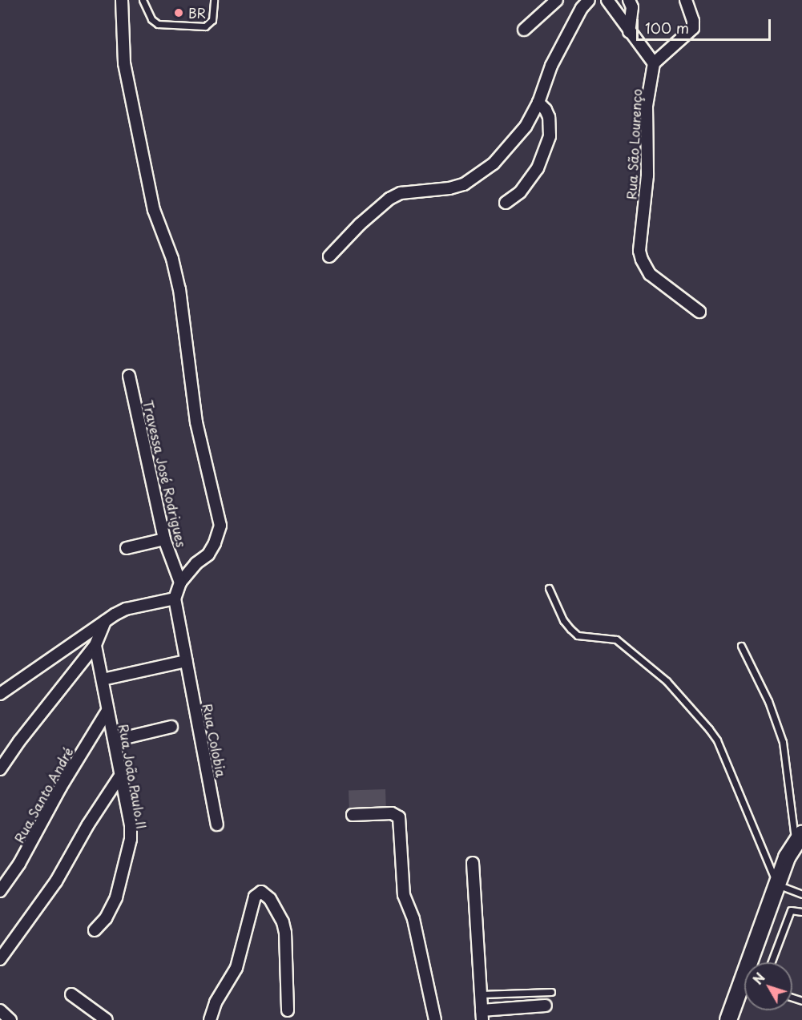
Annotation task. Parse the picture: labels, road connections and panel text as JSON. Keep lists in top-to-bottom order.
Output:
{
  "streets": {
    "street": [
      "Rua São Lourenço",
      "Travessa José Rodrigues",
      "Rua Colobia",
      "Rua João Paulo II",
      "Rua Santo André"
    ]
  },
  "crossings": [
    ["Rua João Paulo II", "Rua Santo André"]
  ],
  "places": ["BR"],
  "scale_bar": "100 m",
  "north": "top left"
}
